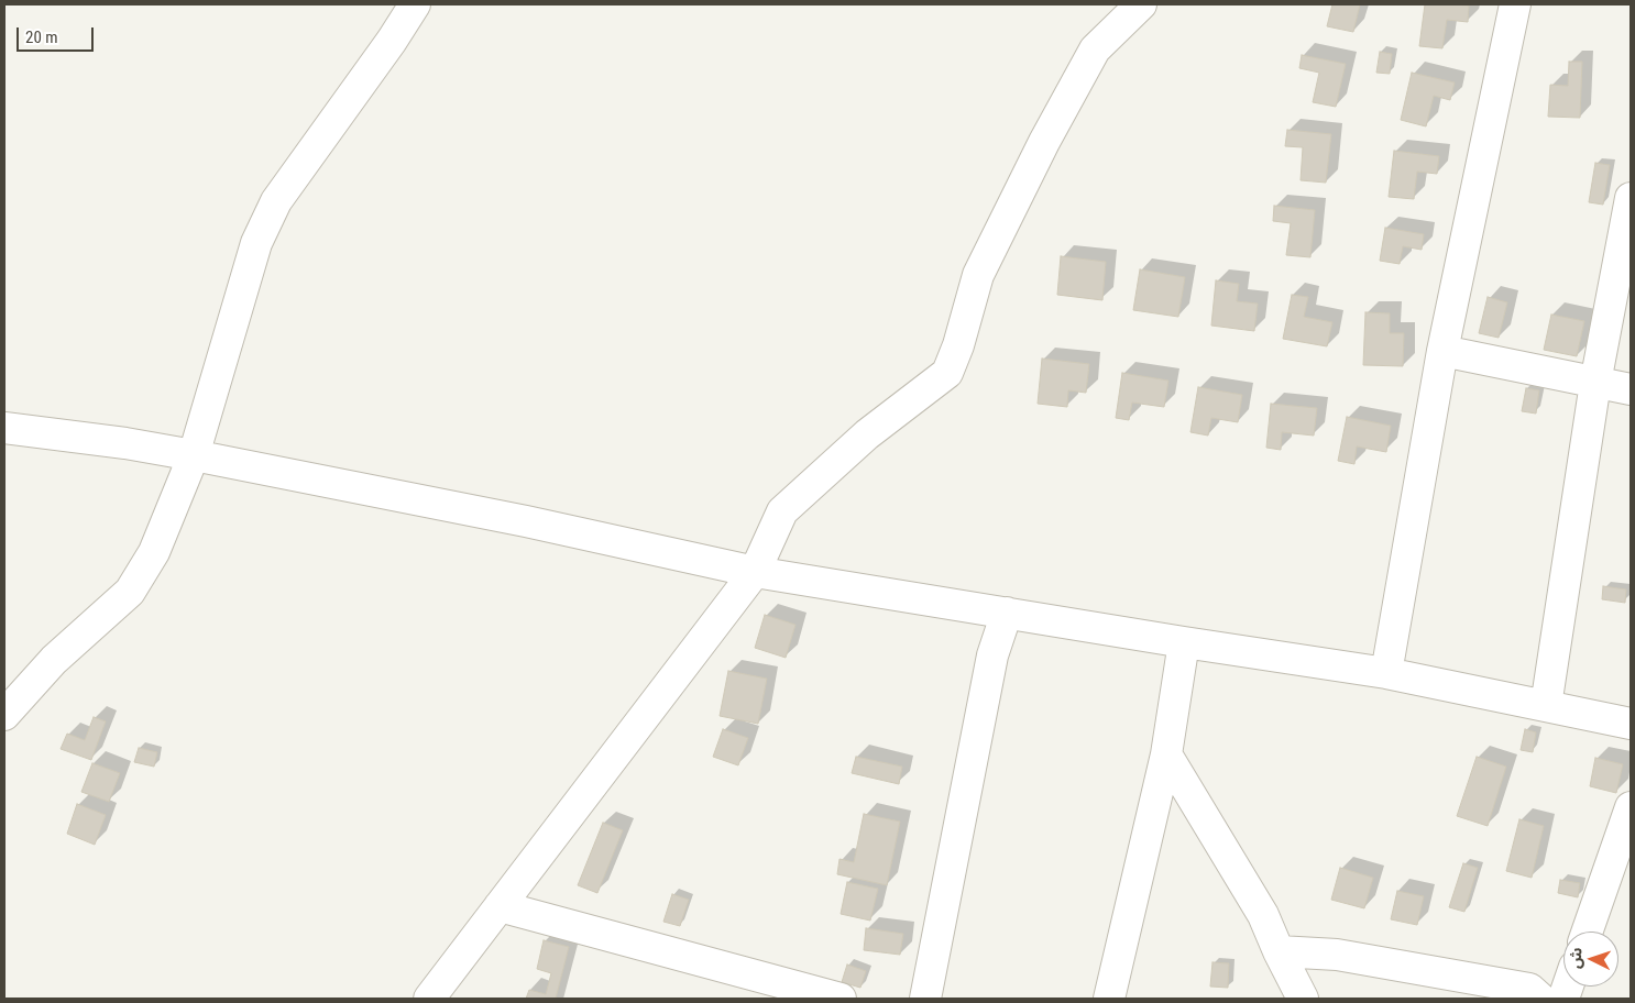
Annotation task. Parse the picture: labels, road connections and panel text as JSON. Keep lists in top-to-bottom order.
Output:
{
  "scale_bar": "20 m",
  "north": "left"
}
